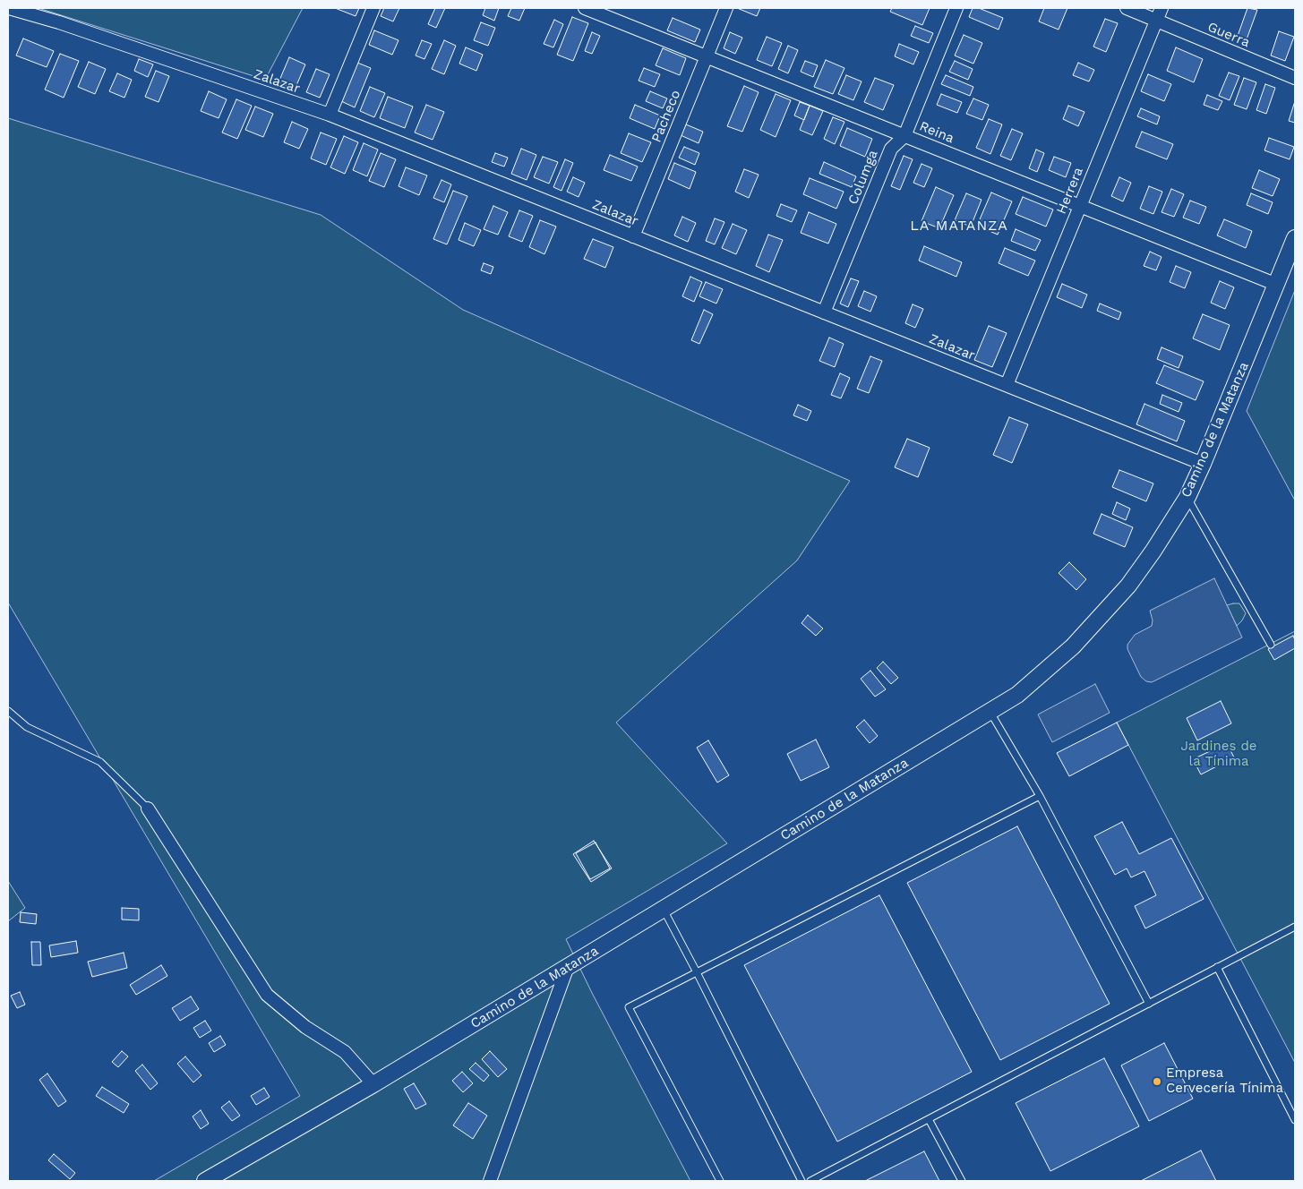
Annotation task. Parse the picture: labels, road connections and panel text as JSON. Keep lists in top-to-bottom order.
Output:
{
  "streets": {
    "street": [
      "Guerra",
      "Zalazar",
      "Pacheco",
      "Reina",
      "Columga",
      "Herrera",
      "Camino de la Matanza"
    ]
  },
  "crossings": [
    ["Guerra", "Herrera"],
    ["Zalazar", "Pacheco"],
    ["Zalazar", "Columga"],
    ["Zalazar", "Herrera"],
    ["Zalazar", "Camino de la Matanza"],
    ["Pacheco", "Reina"],
    ["Reina", "Columga"],
    ["Reina", "Herrera"],
    ["Reina", "Camino de la Matanza"]
  ],
  "districts": ["LA MATANZA"],
  "parks": ["Jardines de la Tínima"],
  "places": ["Empresa Cervecería Tínima"]
}
